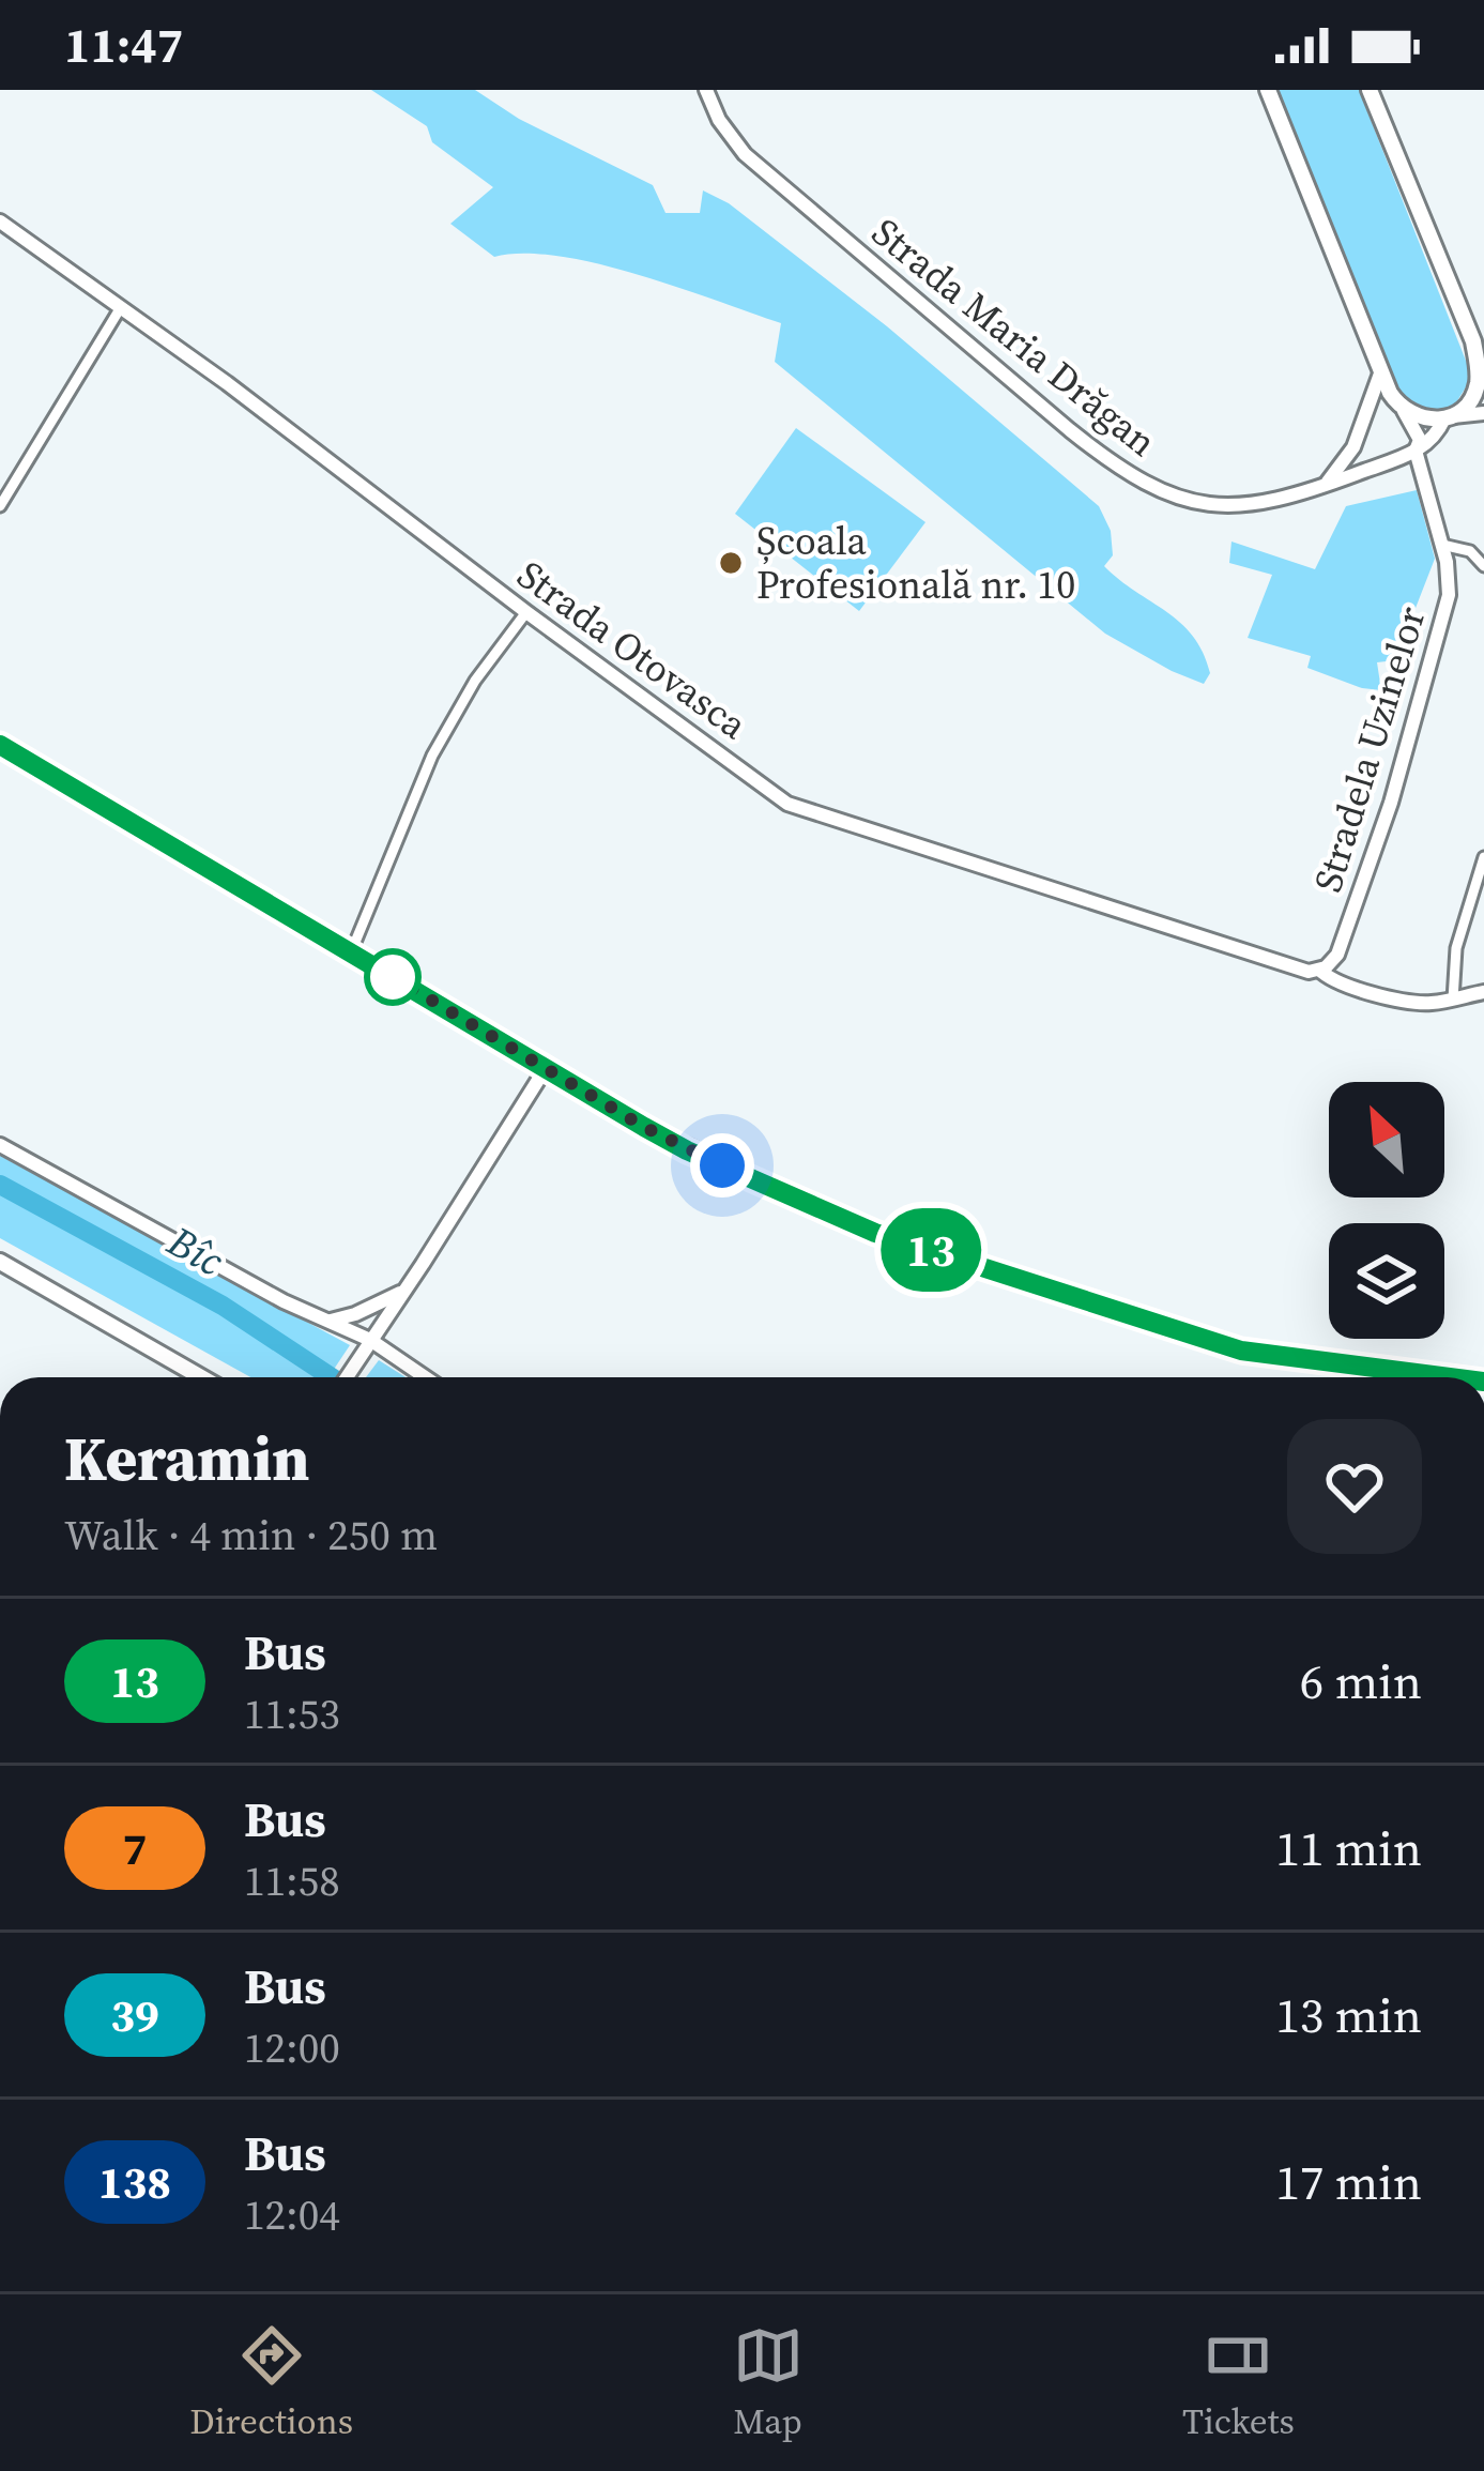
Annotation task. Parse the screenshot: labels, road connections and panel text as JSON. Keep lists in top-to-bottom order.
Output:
{
  "streets": {
    "street": ["Strada Maria Drăgan", "Strada Otovasca", "Stradela Uzinelor"]
  },
  "crossings": [
    ["Strada Maria Drăgan", "Stradela Uzinelor"],
    ["Strada Otovasca", "Stradela Uzinelor"]
  ],
  "water": ["Bîc"],
  "places": ["Școala Profesională nr. 10"],
  "lines": ["bus line 13"],
  "north": "top left",
  "page": {
    "status": "11:47",
    "on_map": "13",
    "heading": ["Keramin", "Walk · 4 min · 250 m"],
    "list": [
      {
        "mark": "13",
        "name": "Bus",
        "note": "11:53",
        "value": "6 min"
      },
      {
        "mark": "7",
        "name": "Bus",
        "note": "11:58",
        "value": "11 min"
      },
      {
        "mark": "39",
        "name": "Bus",
        "note": "12:00",
        "value": "13 min"
      },
      {
        "mark": "138",
        "name": "Bus",
        "note": "12:04",
        "value": "17 min"
      }
    ],
    "tabs": ["Directions", "Map", "Tickets"]
  }
}
